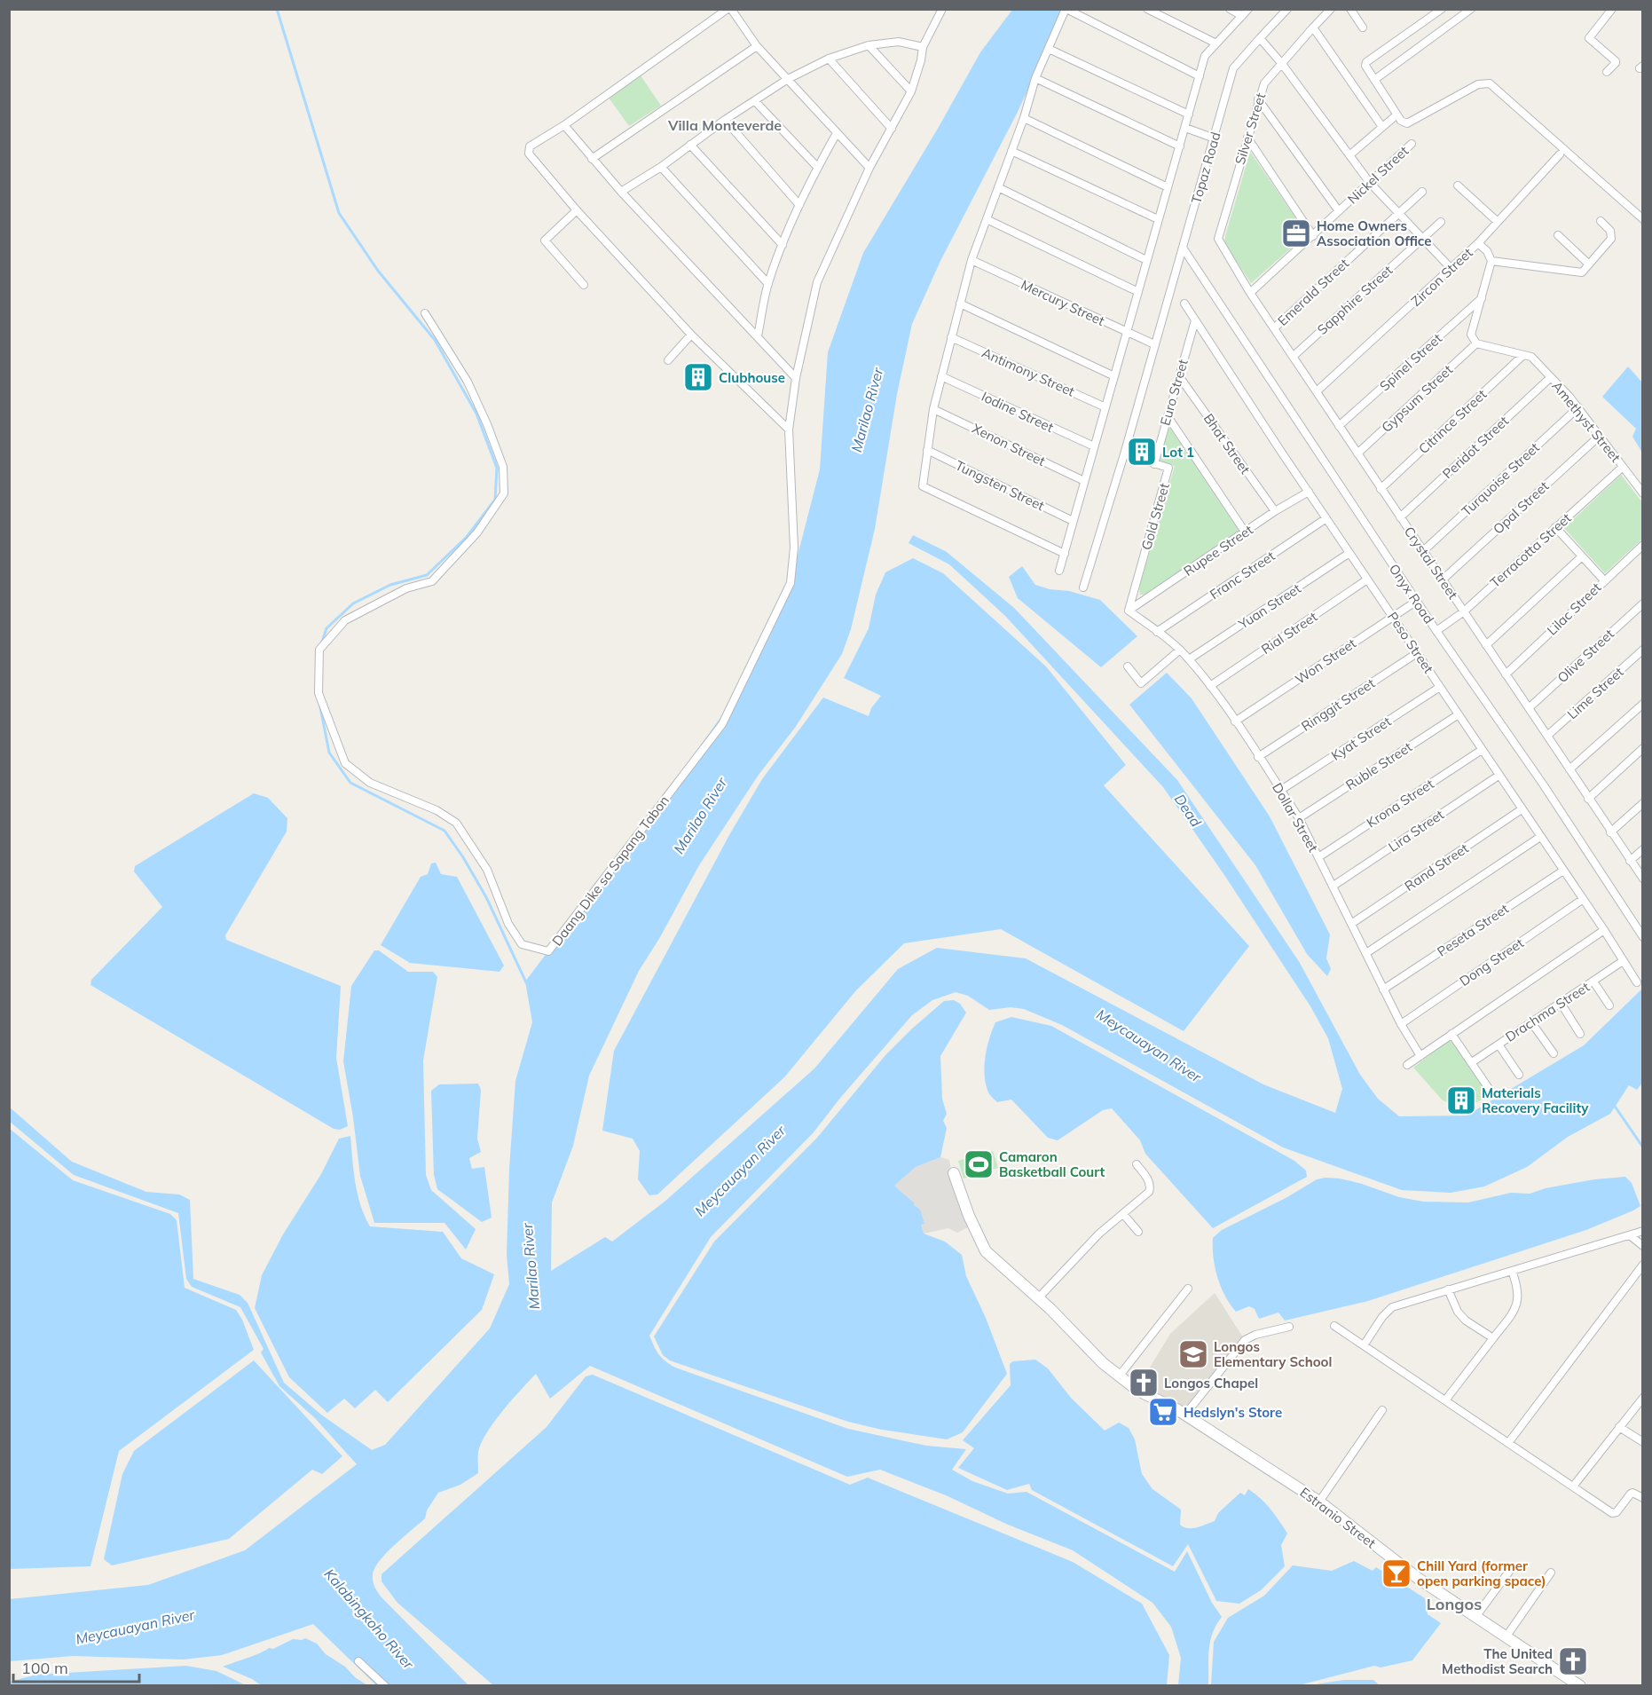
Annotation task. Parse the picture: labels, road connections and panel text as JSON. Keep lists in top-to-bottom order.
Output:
{
  "streets": {
    "street": [
      "Silver Street",
      "Topaz Road",
      "Nickel Street",
      "Zircon Street",
      "Emerald Street",
      "Sapphire Street",
      "Mercury Street",
      "Spinel Street",
      "Antimony Street",
      "Euro Street",
      "Gypsum Street",
      "Iodine Street",
      "Citrince Street",
      "Amethyst Street",
      "Bhat Street",
      "Xenon Street",
      "Peridot Street",
      "Turquoise Street",
      "Tungsten Street",
      "Opal Street",
      "Gold Street",
      "Rupee Street",
      "Terracotta Street",
      "Crystal Street",
      "Franc Street",
      "Onyx Road",
      "Yuan Street",
      "Lilac Street",
      "Rial Street",
      "Peso Street",
      "Olive Street",
      "Won Street",
      "Lime Street",
      "Ringgit Street",
      "Kyat Street",
      "Ruble Street",
      "Krona Street",
      "Dollar Street",
      "Lira Street",
      "Rand Street",
      "Daang Dike sa Sapang Tabon",
      "Peseta Street",
      "Dong Street",
      "Drachma Street",
      "Estranio Street"
    ]
  },
  "crossings": [
    ["Silver Street", "Crystal Street"],
    ["Topaz Road", "Mercury Street"],
    ["Topaz Road", "Onyx Road"],
    ["Nickel Street", "Crystal Street"],
    ["Zircon Street", "Crystal Street"],
    ["Emerald Street", "Crystal Street"],
    ["Sapphire Street", "Crystal Street"],
    ["Spinel Street", "Crystal Street"],
    ["Euro Street", "Bhat Street"],
    ["Euro Street", "Gold Street"],
    ["Euro Street", "Peso Street"],
    ["Gypsum Street", "Amethyst Street"],
    ["Gypsum Street", "Crystal Street"],
    ["Citrince Street", "Amethyst Street"],
    ["Citrince Street", "Crystal Street"],
    ["Amethyst Street", "Peridot Street"],
    ["Amethyst Street", "Turquoise Street"],
    ["Amethyst Street", "Opal Street"],
    ["Amethyst Street", "Terracotta Street"],
    ["Bhat Street", "Rupee Street"],
    ["Peridot Street", "Crystal Street"],
    ["Turquoise Street", "Crystal Street"],
    ["Opal Street", "Crystal Street"],
    ["Gold Street", "Rupee Street"],
    ["Gold Street", "Dollar Street"],
    ["Rupee Street", "Peso Street"],
    ["Rupee Street", "Dollar Street"],
    ["Terracotta Street", "Crystal Street"],
    ["Terracotta Street", "Onyx Road"],
    ["Crystal Street", "Lilac Street"],
    ["Crystal Street", "Olive Street"],
    ["Crystal Street", "Lime Street"],
    ["Franc Street", "Peso Street"],
    ["Franc Street", "Dollar Street"],
    ["Onyx Road", "Won Street"],
    ["Yuan Street", "Peso Street"],
    ["Yuan Street", "Dollar Street"],
    ["Rial Street", "Peso Street"],
    ["Rial Street", "Dollar Street"],
    ["Peso Street", "Won Street"],
    ["Peso Street", "Ringgit Street"],
    ["Peso Street", "Kyat Street"],
    ["Peso Street", "Ruble Street"],
    ["Peso Street", "Krona Street"],
    ["Peso Street", "Lira Street"],
    ["Peso Street", "Rand Street"],
    ["Peso Street", "Peseta Street"],
    ["Peso Street", "Dong Street"],
    ["Peso Street", "Drachma Street"],
    ["Won Street", "Dollar Street"],
    ["Ringgit Street", "Dollar Street"],
    ["Kyat Street", "Dollar Street"],
    ["Ruble Street", "Dollar Street"],
    ["Krona Street", "Dollar Street"],
    ["Dollar Street", "Lira Street"],
    ["Dollar Street", "Rand Street"],
    ["Dollar Street", "Peseta Street"],
    ["Dollar Street", "Dong Street"]
  ],
  "districts": ["Villa Monteverde", "Longos"],
  "water": [
    "Marilao River",
    "Dead",
    "Meycauayan River",
    "Kalabingkoho River"
  ],
  "places": {
    "office": ["Home Owners Association Office"],
    "building": ["Clubhouse", "Lot 1", "Materials Recovery Facility"],
    "sports": ["Camaron Basketball Court"],
    "school or university": ["Longos Elementary School"],
    "church": ["Longos Chapel", "The United Methodist Search"],
    "supermarket": ["Hedslyn's Store"],
    "bar": ["Chill Yard (former open parking space)"]
  },
  "scale_bar": "100 m"
}
